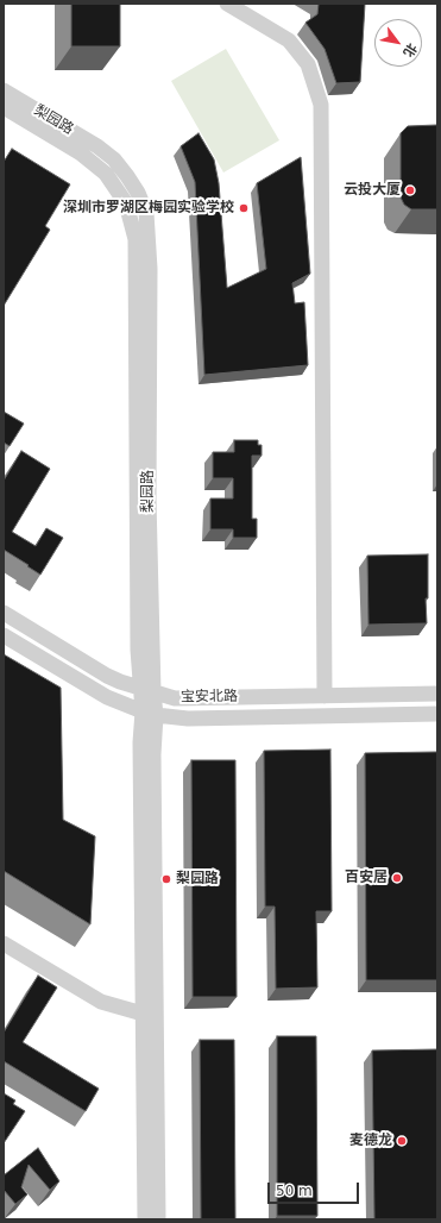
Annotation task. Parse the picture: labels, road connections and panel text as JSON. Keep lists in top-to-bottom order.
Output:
{
  "streets": {
    "street": ["梨园路", "宝安北路"]
  },
  "crossings": [
    ["梨园路", "宝安北路"]
  ],
  "places": [
    "云投大厦",
    "深圳市罗湖区梅园实验学校",
    "百安居",
    "梨园路",
    "麦德龙"
  ],
  "scale_bar": "50 m",
  "north": "bottom right"
}
